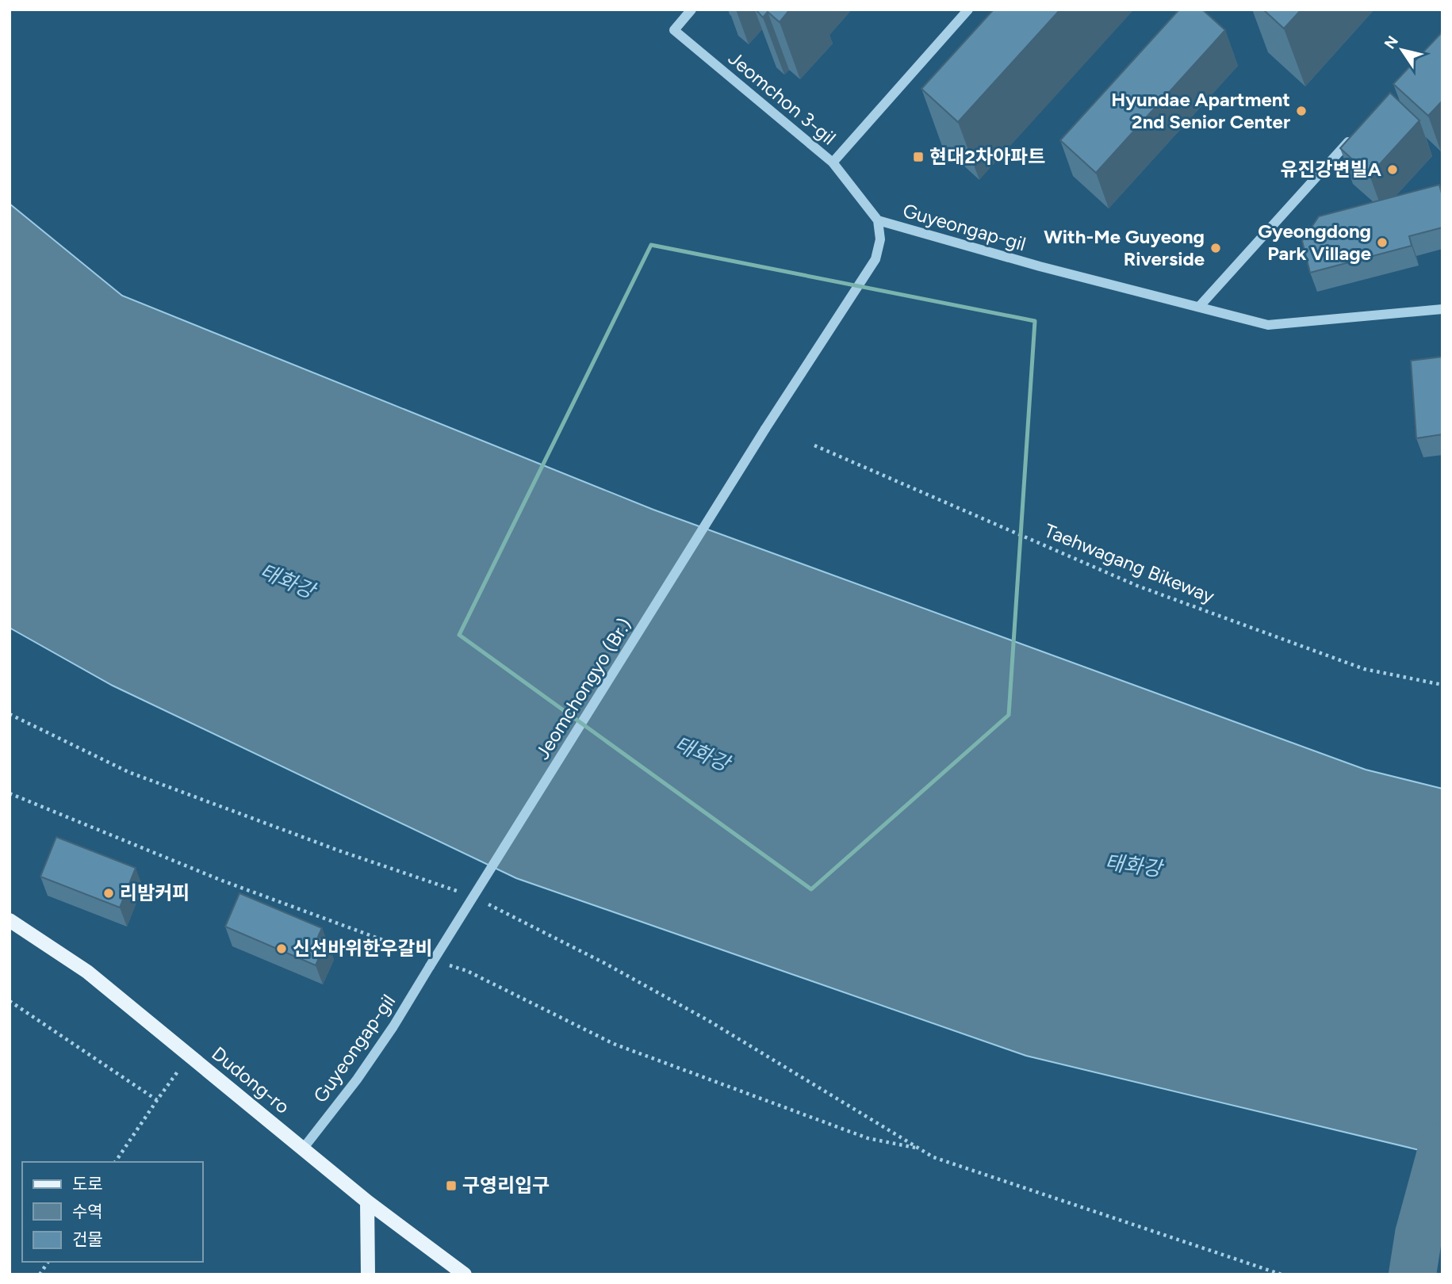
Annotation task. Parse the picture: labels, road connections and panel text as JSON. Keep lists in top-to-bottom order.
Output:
{
  "streets": {
    "main road": ["Dudong-ro"],
    "street": ["Jeomchon 3-gil", "Guyeongap-gil", "Jeomchongyo (Br.)"],
    "path": ["Taehwagang Bikeway"]
  },
  "crossings": [
    ["Jeomchon 3-gil", "Guyeongap-gil"],
    ["Guyeongap-gil", "Jeomchongyo (Br.)"],
    ["Guyeongap-gil", "Dudong-ro"]
  ],
  "water": ["태화강"],
  "places": {
    "other": [
      "Hyundae Apartment 2nd Senior Center",
      "유진강변빌A",
      "Gyeongdong Park Village",
      "With-Me Guyeong Riverside",
      "리밤커피",
      "신선바위한우갈비"
    ],
    "transit": ["현대2차아파트", "구영리입구"]
  },
  "legend": ["도로", "수역", "건물"],
  "north": "top left"
}
